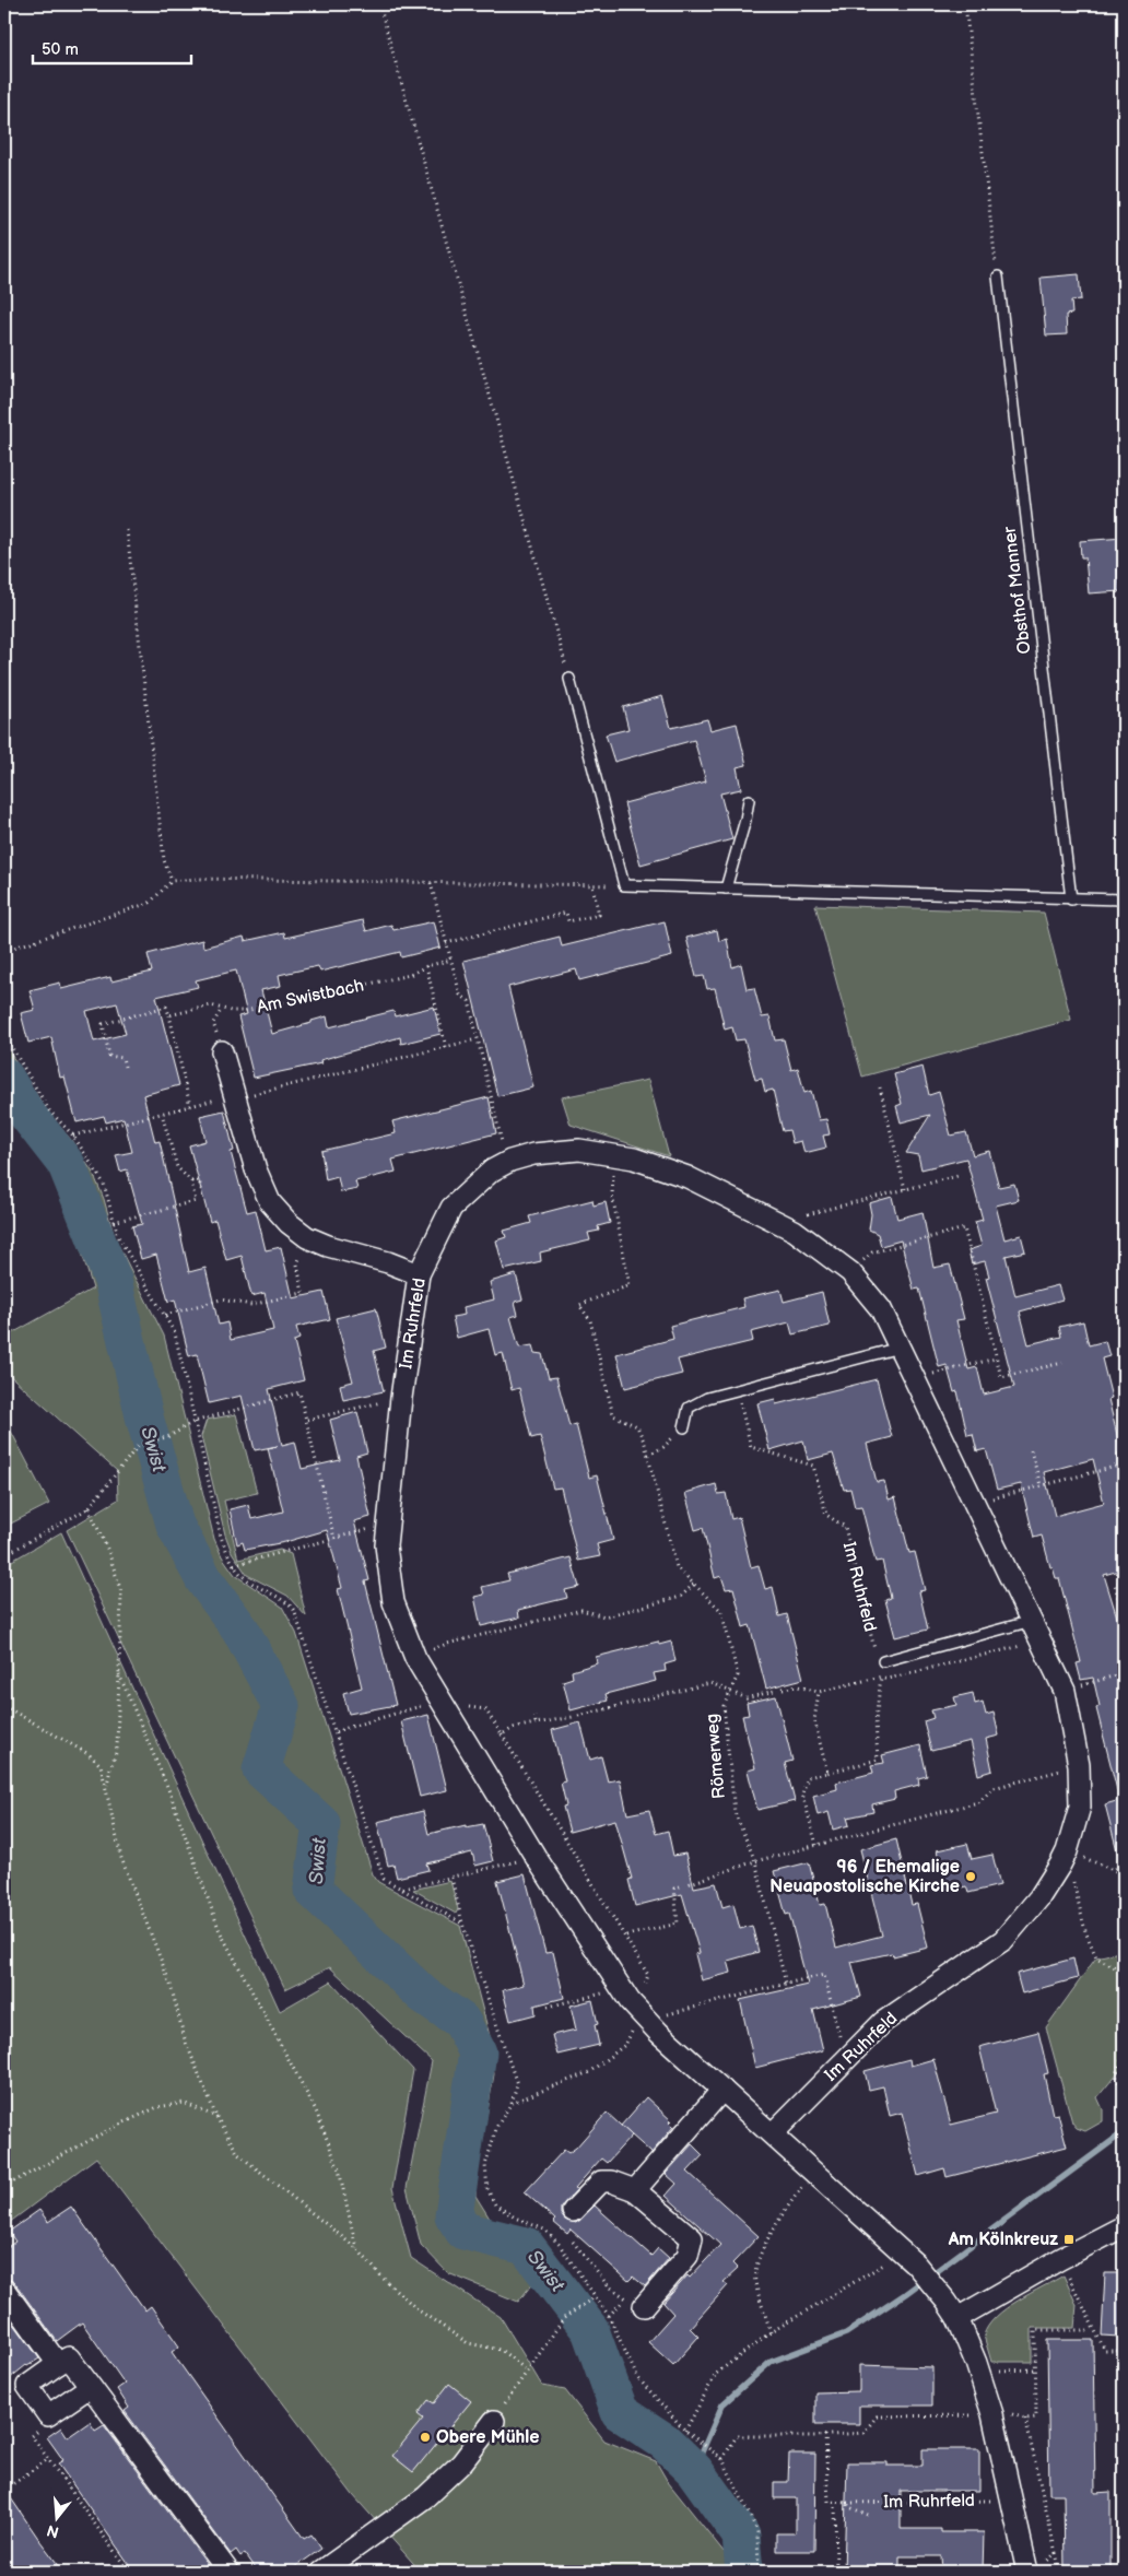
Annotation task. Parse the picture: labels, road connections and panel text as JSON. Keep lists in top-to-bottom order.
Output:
{
  "streets": {
    "street": ["Im Ruhrfeld"],
    "lane": ["Obsthof Manner"],
    "path": ["Am Swistbach", "Römerweg"]
  },
  "crossings": [
    ["Im Ruhrfeld", "Römerweg"]
  ],
  "water": ["Swist"],
  "places": {
    "other": ["96 / Ehemalige Neuapostolische Kirche", "Obere Mühle"],
    "transit": ["Am Kölnkreuz"]
  },
  "scale_bar": "50 m",
  "north": "bottom"
}
